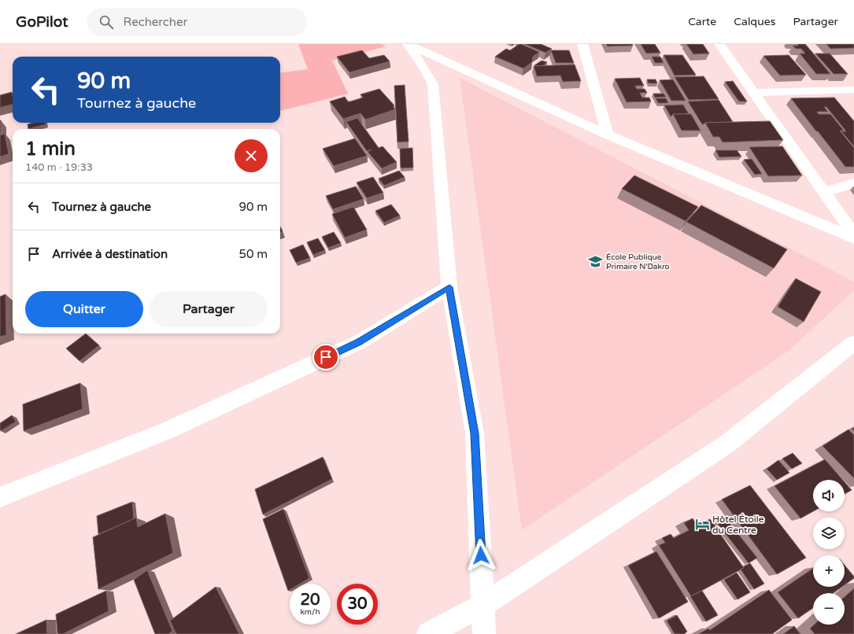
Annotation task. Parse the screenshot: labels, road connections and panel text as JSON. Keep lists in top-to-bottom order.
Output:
{
  "places": {
    "school or university": ["École Publique Primaire N'Dakro"],
    "hotel": ["Hôtel Étoile du Centre"]
  },
  "page": {
    "header": "GoPilot",
    "search": "Rechercher",
    "nav": ["Carte", "Calques", "Partager"],
    "turn": ["90 m", "Tournez à gauche"],
    "heading": ["1 min", "140 m · 19:33"],
    "list": [
      {
        "name": "Tournez à gauche",
        "value": "90 m"
      },
      {
        "name": "Arrivée à destination",
        "value": "50 m"
      }
    ],
    "buttons": ["Quitter", "Partager"],
    "map_buttons": ["+", "−"],
    "speed": "20 km/h",
    "limit": "30"
  }
}
